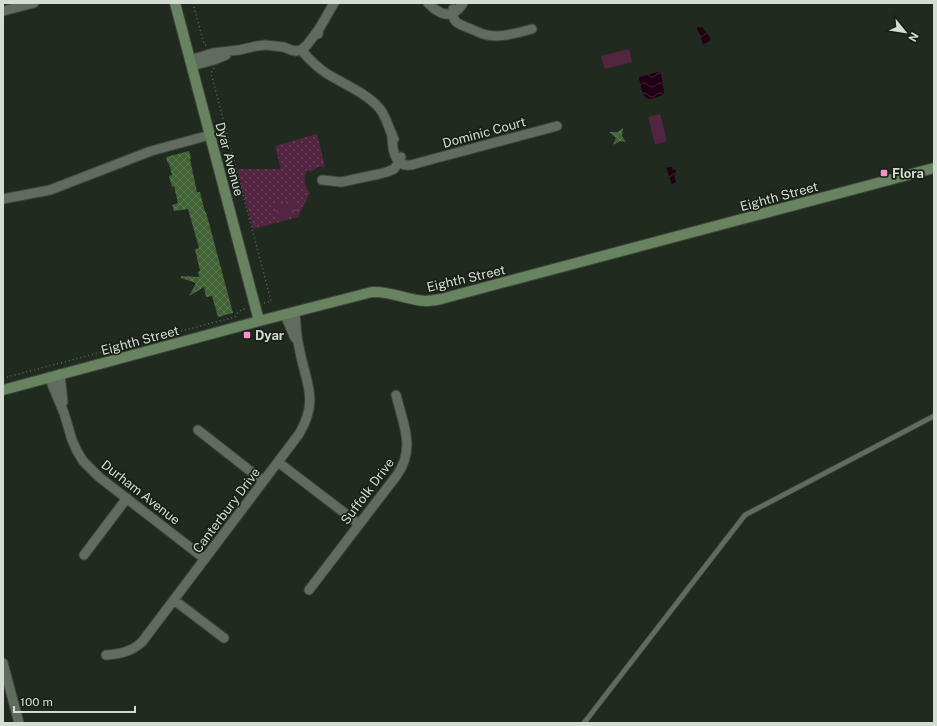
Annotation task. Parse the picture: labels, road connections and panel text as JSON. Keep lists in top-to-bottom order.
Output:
{
  "streets": {
    "street": [
      "Dominic Court",
      "Dyar Avenue",
      "Eighth Street",
      "Suffolk Drive",
      "Durham Avenue",
      "Canterbury Drive"
    ]
  },
  "crossings": [
    ["Dyar Avenue", "Eighth Street"],
    ["Eighth Street", "Durham Avenue"],
    ["Eighth Street", "Canterbury Drive"],
    ["Durham Avenue", "Canterbury Drive"]
  ],
  "places": {
    "transit": ["Flora", "Dyar"]
  },
  "scale_bar": "100 m",
  "north": "bottom right"
}
